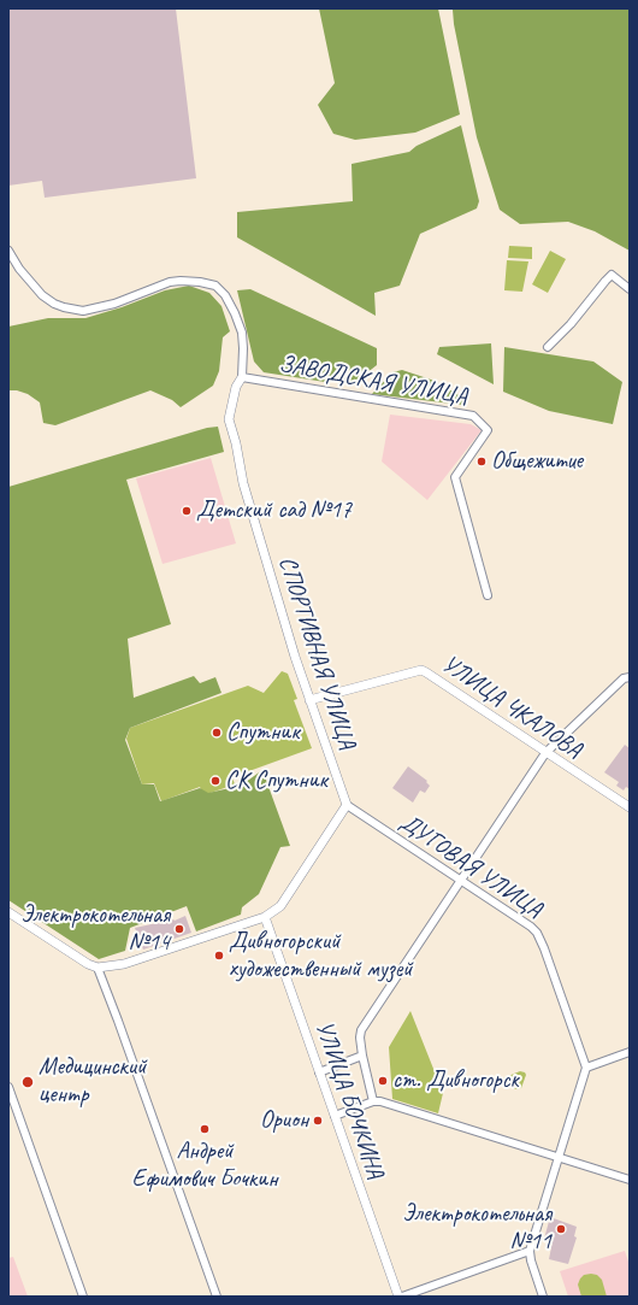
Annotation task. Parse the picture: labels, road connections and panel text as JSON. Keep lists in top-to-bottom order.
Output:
{
  "streets": {
    "main road": ["СПОРТИВНАЯ УЛИЦА", "УЛИЦА ЧКАЛОВА", "УЛИЦА БОЧКИНА"],
    "street": ["ЗАВОДСКАЯ УЛИЦА", "ДУГОВАЯ УЛИЦА"]
  },
  "crossings": [
    ["ЗАВОДСКАЯ УЛИЦА", "СПОРТИВНАЯ УЛИЦА"],
    ["СПОРТИВНАЯ УЛИЦА", "УЛИЦА ЧКАЛОВА"],
    ["СПОРТИВНАЯ УЛИЦА", "ДУГОВАЯ УЛИЦА"]
  ],
  "places": [
    "Общежитие",
    "Детский сад №17",
    "Спутник",
    "СК Спутник",
    "Электрокотельная №14",
    "Дивногорский художественный музей",
    "ст. Дивногорск",
    "Медицинский центр",
    "Орион",
    "Андрей Ефимович Бочкин",
    "Электрокотельная №11"
  ]
}
